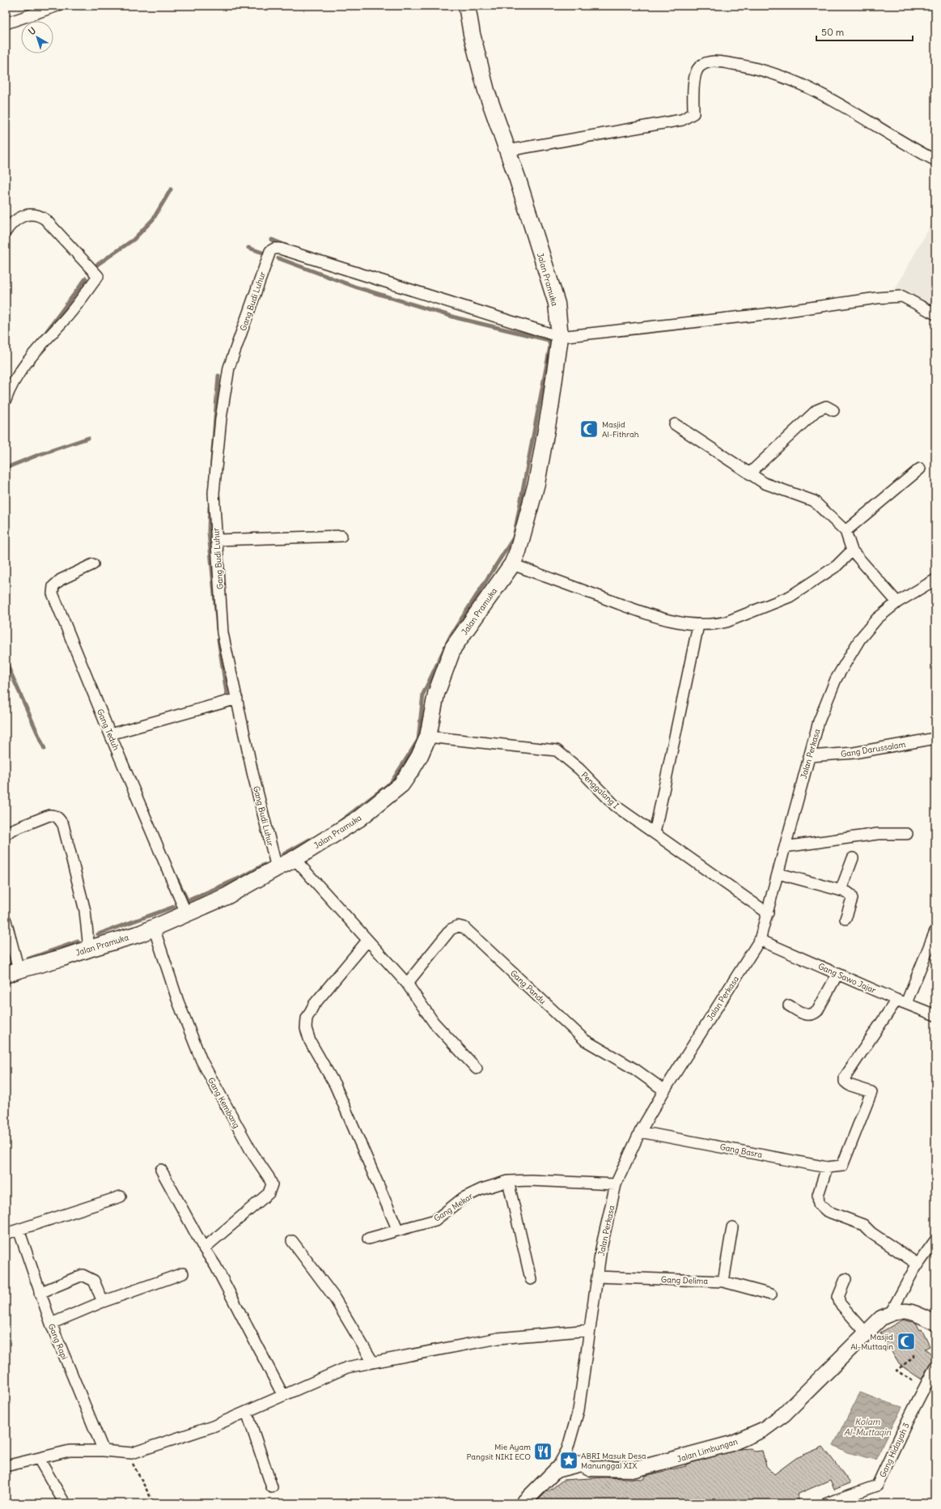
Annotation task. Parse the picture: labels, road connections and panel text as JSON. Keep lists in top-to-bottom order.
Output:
{
  "streets": {
    "main road": ["Jalan Pramuka"],
    "street": [
      "Gang Budi Luhur",
      "Gang Teduh",
      "Gang Darussalam",
      "Jalan Perkasa",
      "Penggalang I",
      "Gang Sawo Jajar",
      "Gang Pandu",
      "Gang Kembang",
      "Gang Basra",
      "Gang Mekar",
      "Gang Delima",
      "Gang Rapi",
      "Jalan Limbungan",
      "Gang Hidayah 3"
    ]
  },
  "crossings": [
    ["Jalan Pramuka", "Gang Budi Luhur"],
    ["Jalan Pramuka", "Gang Teduh"],
    ["Jalan Pramuka", "Penggalang I"],
    ["Jalan Pramuka", "Gang Kembang"],
    ["Gang Darussalam", "Jalan Perkasa"],
    ["Jalan Perkasa", "Penggalang I"],
    ["Jalan Perkasa", "Gang Sawo Jajar"],
    ["Jalan Perkasa", "Gang Pandu"],
    ["Jalan Perkasa", "Gang Basra"],
    ["Jalan Perkasa", "Gang Mekar"],
    ["Jalan Perkasa", "Gang Delima"],
    ["Gang Sawo Jajar", "Gang Basra"]
  ],
  "water": ["Kolam Al-Muttaqin"],
  "places": {
    "mosque": ["Masjid Al-Fithrah", "Masjid Al-Muttaqin"],
    "restaurant": ["Mie Ayam Pangsit NIKI ECO"],
    "place": ["ABRI Masuk Desa Manunggal XIX"]
  },
  "scale_bar": "50 m",
  "north": "top left"
}
